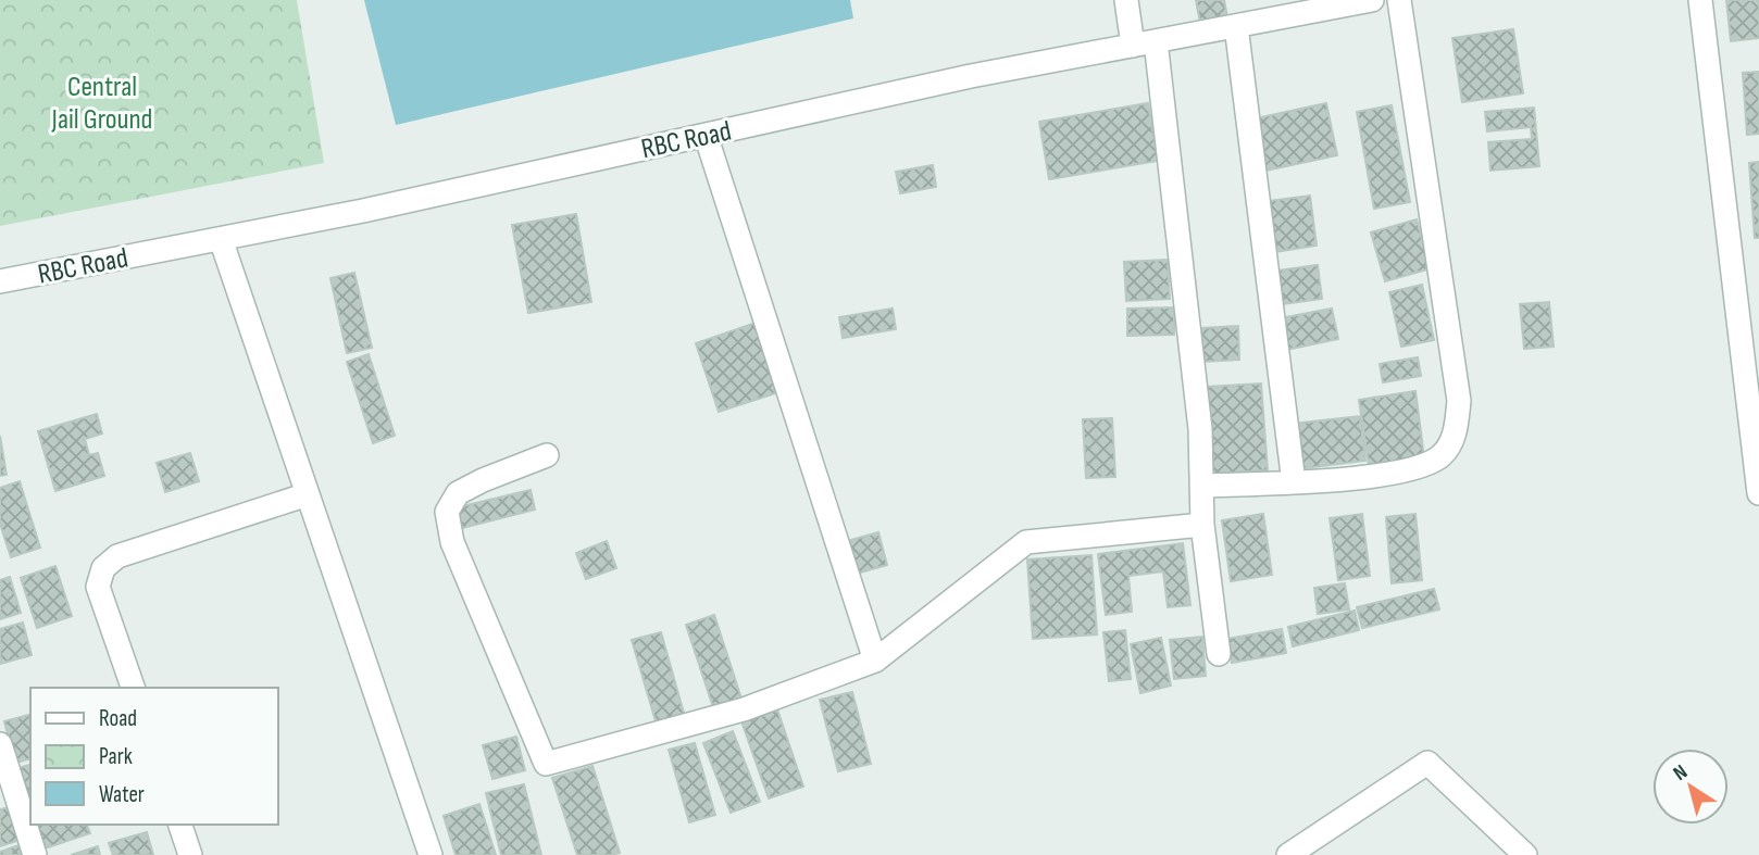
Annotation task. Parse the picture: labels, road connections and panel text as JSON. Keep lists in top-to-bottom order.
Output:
{
  "streets": {
    "street": ["RBC Road"]
  },
  "parks": ["Central Jail Ground"],
  "legend": ["Road", "Park", "Water"],
  "north": "top left"
}
